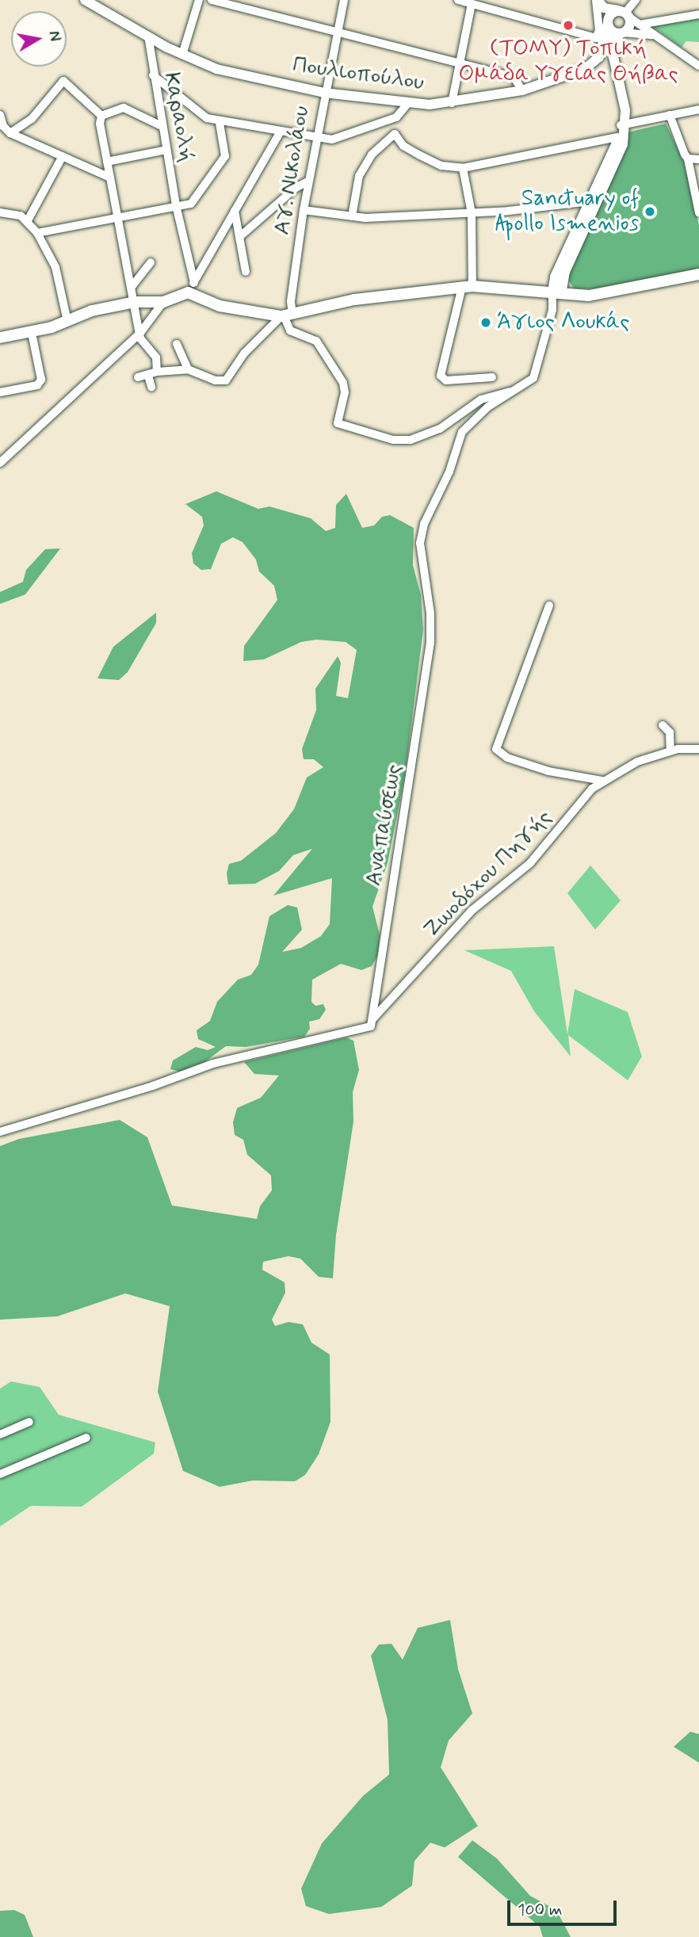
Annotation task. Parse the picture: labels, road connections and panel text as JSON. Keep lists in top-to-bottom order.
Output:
{
  "streets": {
    "street": [
      "Πουλιοπούλου",
      "Καραολή",
      "Αγ. Νικολάου",
      "Αναπαύσεως",
      "Ζωοδόχου Πηγής"
    ]
  },
  "crossings": [
    ["Πουλιοπούλου", "Καραολή"],
    ["Πουλιοπούλου", "Αγ. Νικολάου"],
    ["Αναπαύσεως", "Ζωοδόχου Πηγής"]
  ],
  "places": ["(ΤΟΜΥ) Τοπική Ομάδα Υγείας Θήβας", "Sanctuary of Apollo Ismenios", "Άγιος Λουκάς"],
  "scale_bar": "100 m",
  "north": "right"
}
